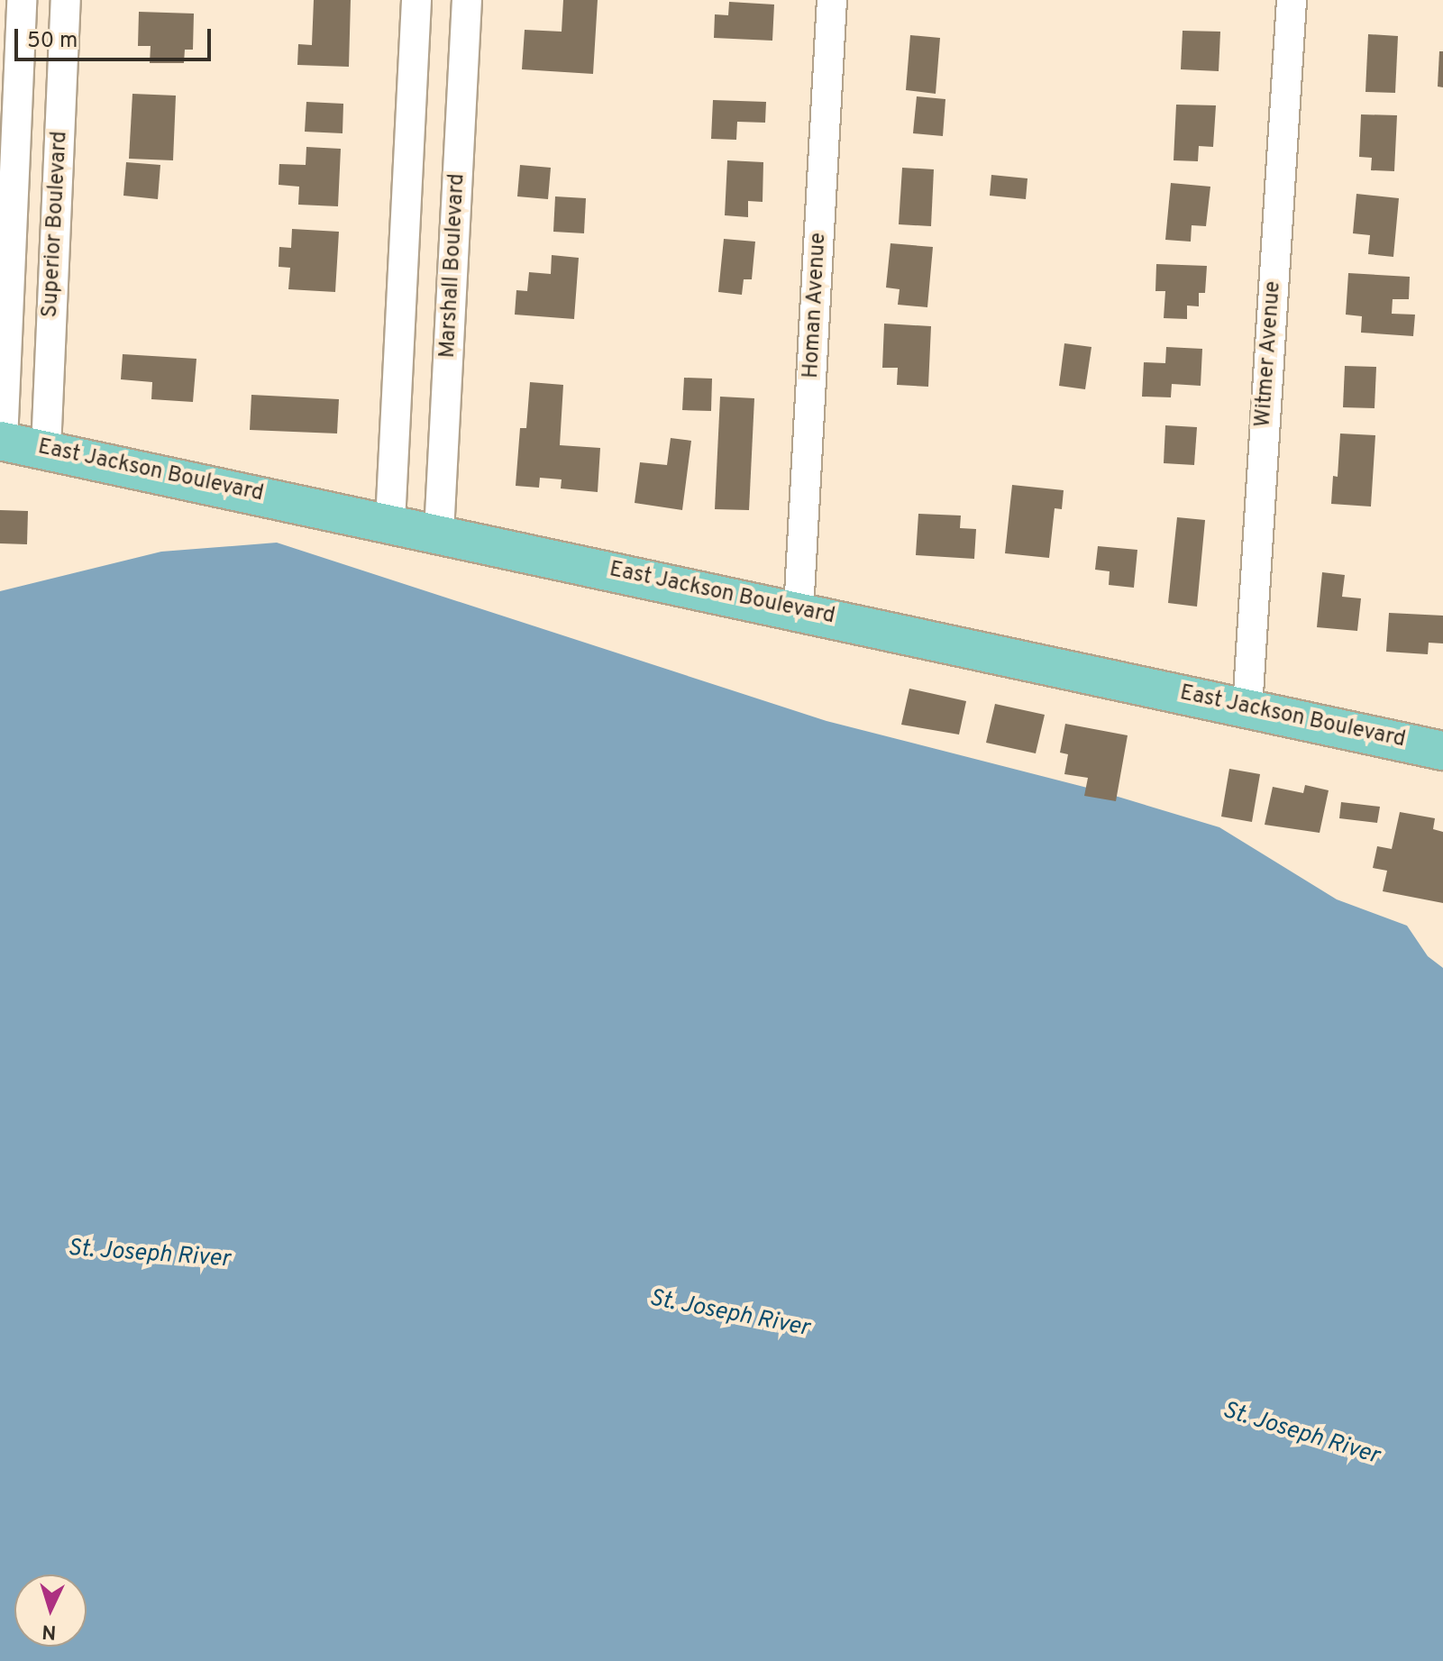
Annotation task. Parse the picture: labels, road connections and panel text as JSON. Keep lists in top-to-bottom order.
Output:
{
  "streets": {
    "main road": ["East Jackson Boulevard"],
    "street": [
      "Superior Boulevard",
      "Marshall Boulevard",
      "Homan Avenue",
      "Witmer Avenue"
    ]
  },
  "crossings": [
    ["Superior Boulevard", "East Jackson Boulevard"],
    ["Marshall Boulevard", "East Jackson Boulevard"],
    ["Homan Avenue", "East Jackson Boulevard"],
    ["Witmer Avenue", "East Jackson Boulevard"]
  ],
  "water": ["St. Joseph River"],
  "scale_bar": "50 m",
  "north": "bottom"
}
